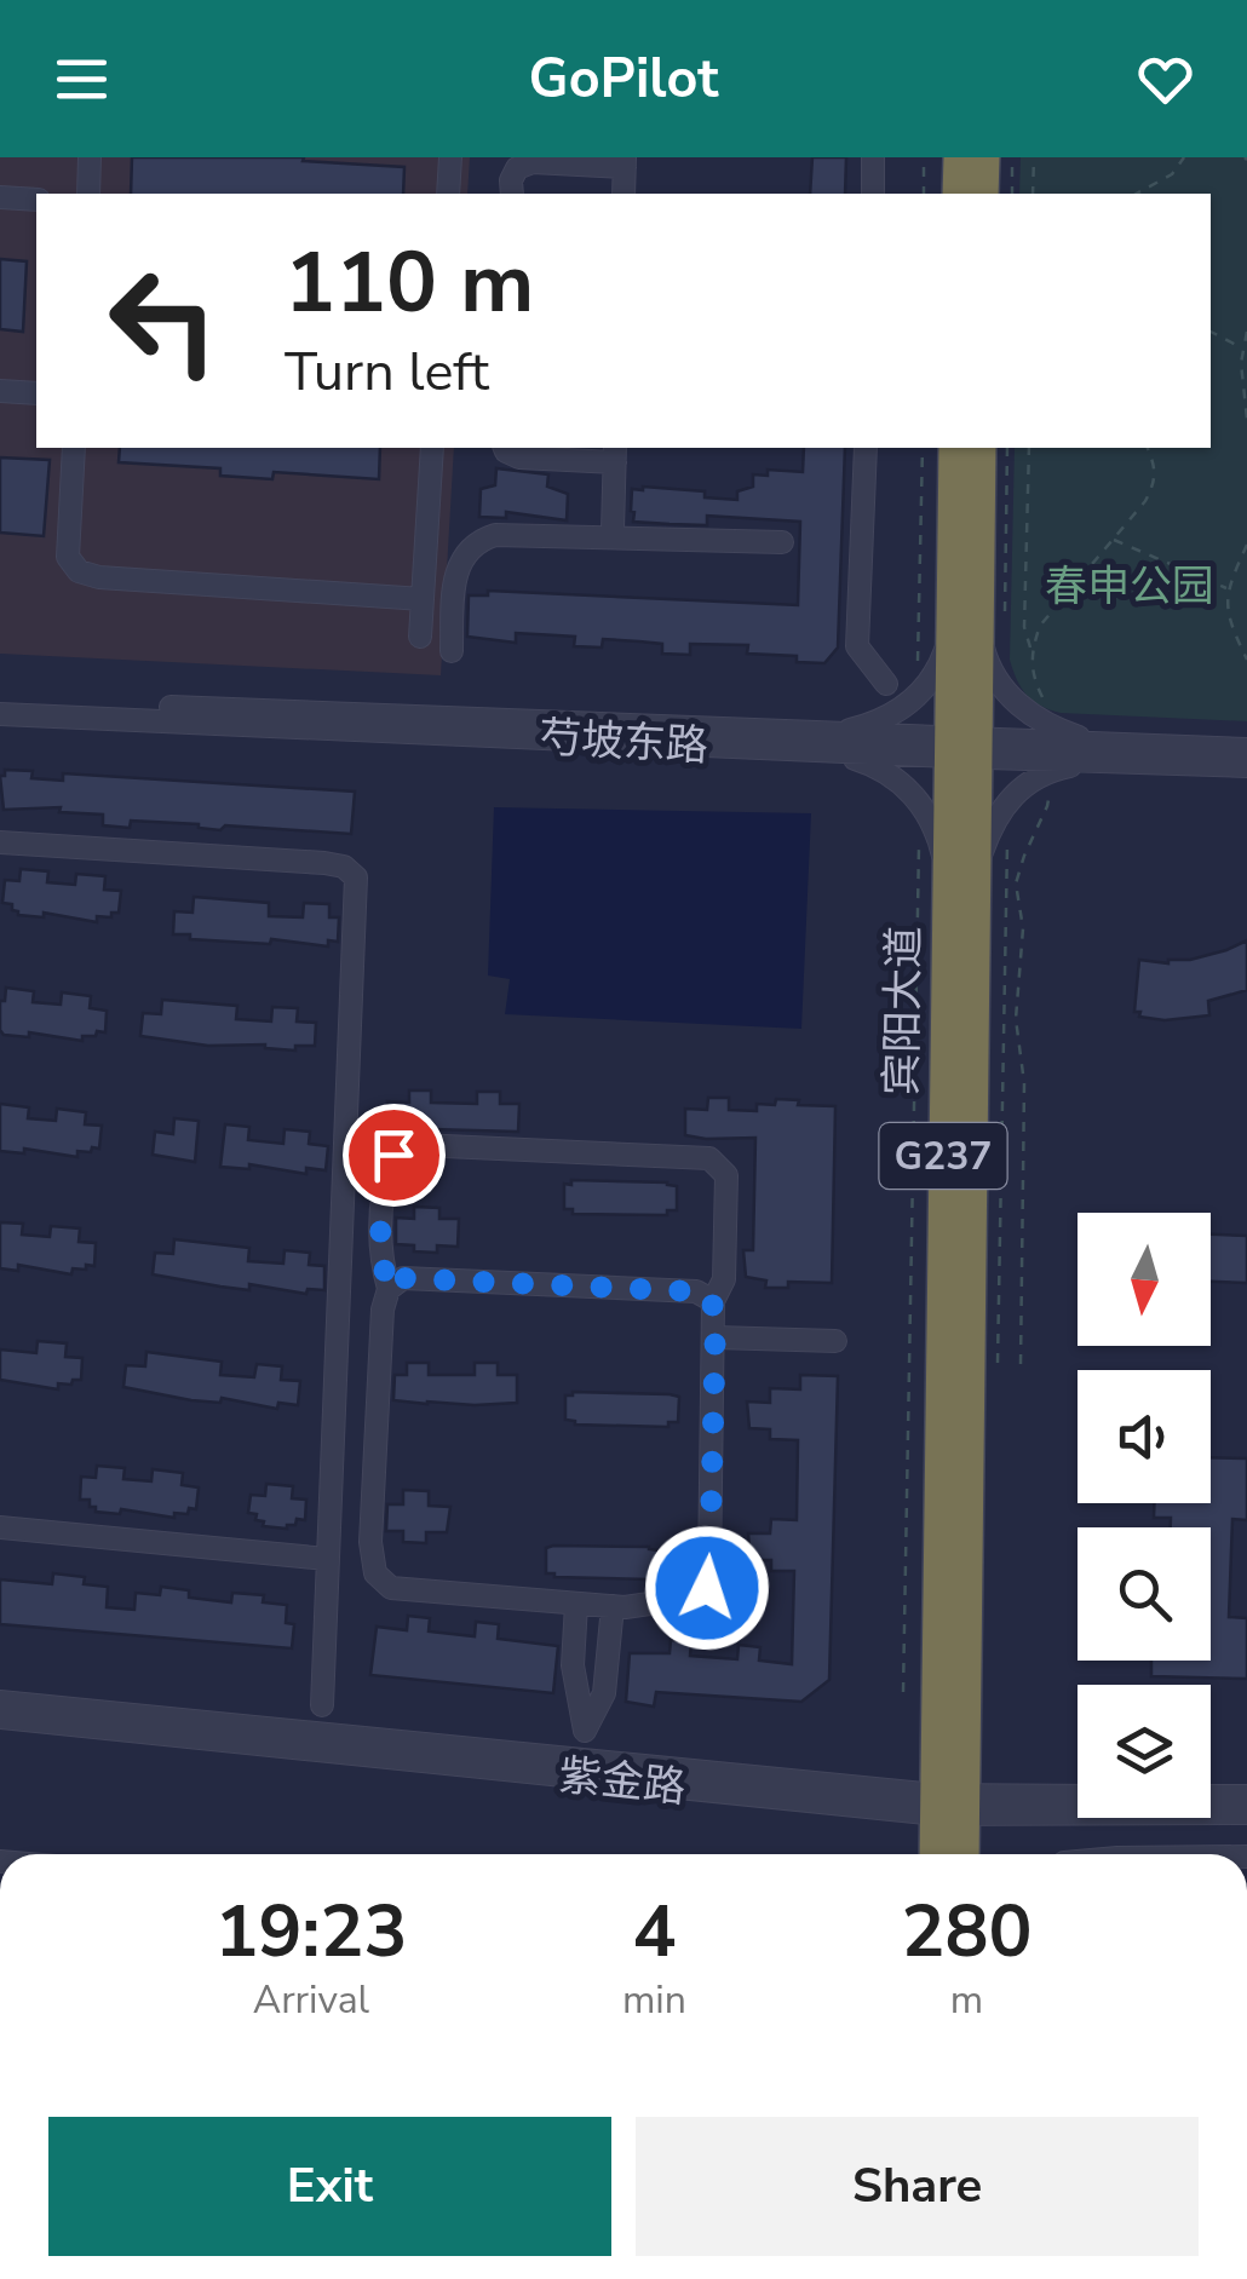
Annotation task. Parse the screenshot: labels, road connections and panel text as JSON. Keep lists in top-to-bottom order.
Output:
{
  "streets": {
    "highway": ["宾阳大道", "G237"],
    "street": ["芍坡东路", "紫金路"]
  },
  "crossings": [
    ["芍坡东路", "宾阳大道"],
    ["宾阳大道", "紫金路"]
  ],
  "parks": ["春申公园"],
  "north": "bottom",
  "page": {
    "header": "GoPilot",
    "turn": ["110 m", "Turn left"],
    "eta": [
      "19:23",
      "Arrival",
      "4",
      "min",
      "280",
      "m"
    ],
    "buttons": ["Exit", "Share"]
  }
}
